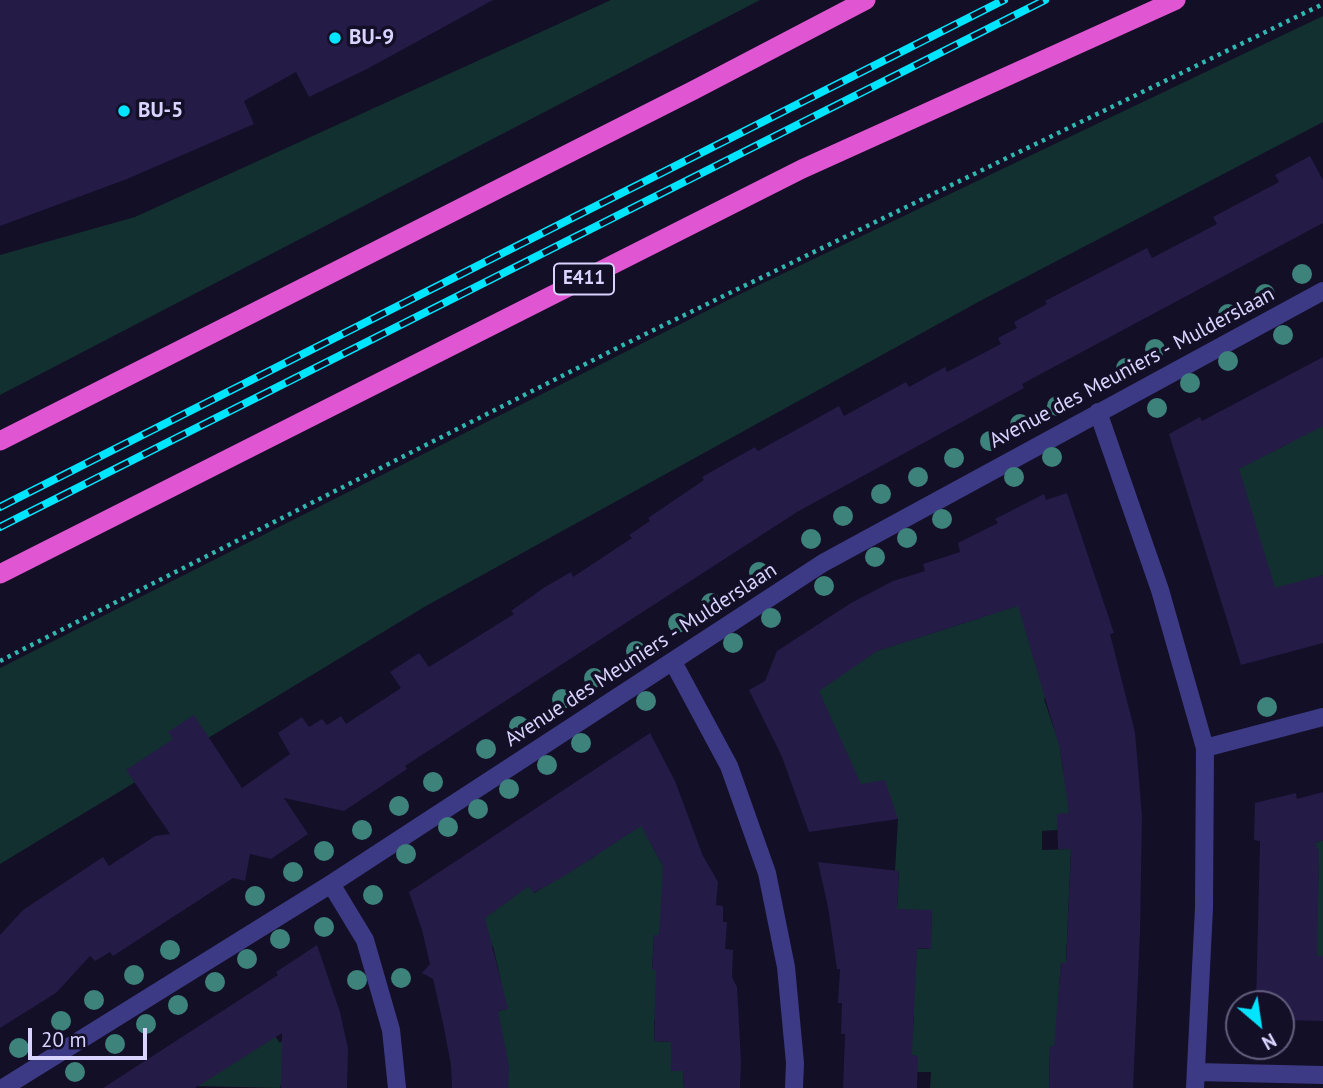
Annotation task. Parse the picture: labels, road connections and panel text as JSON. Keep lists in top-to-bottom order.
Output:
{
  "streets": {
    "highway": ["E411"],
    "street": ["Avenue des Meuniers - Mulderslaan"]
  },
  "places": ["BU-9", "BU-5"],
  "scale_bar": "20 m",
  "north": "bottom right"
}
